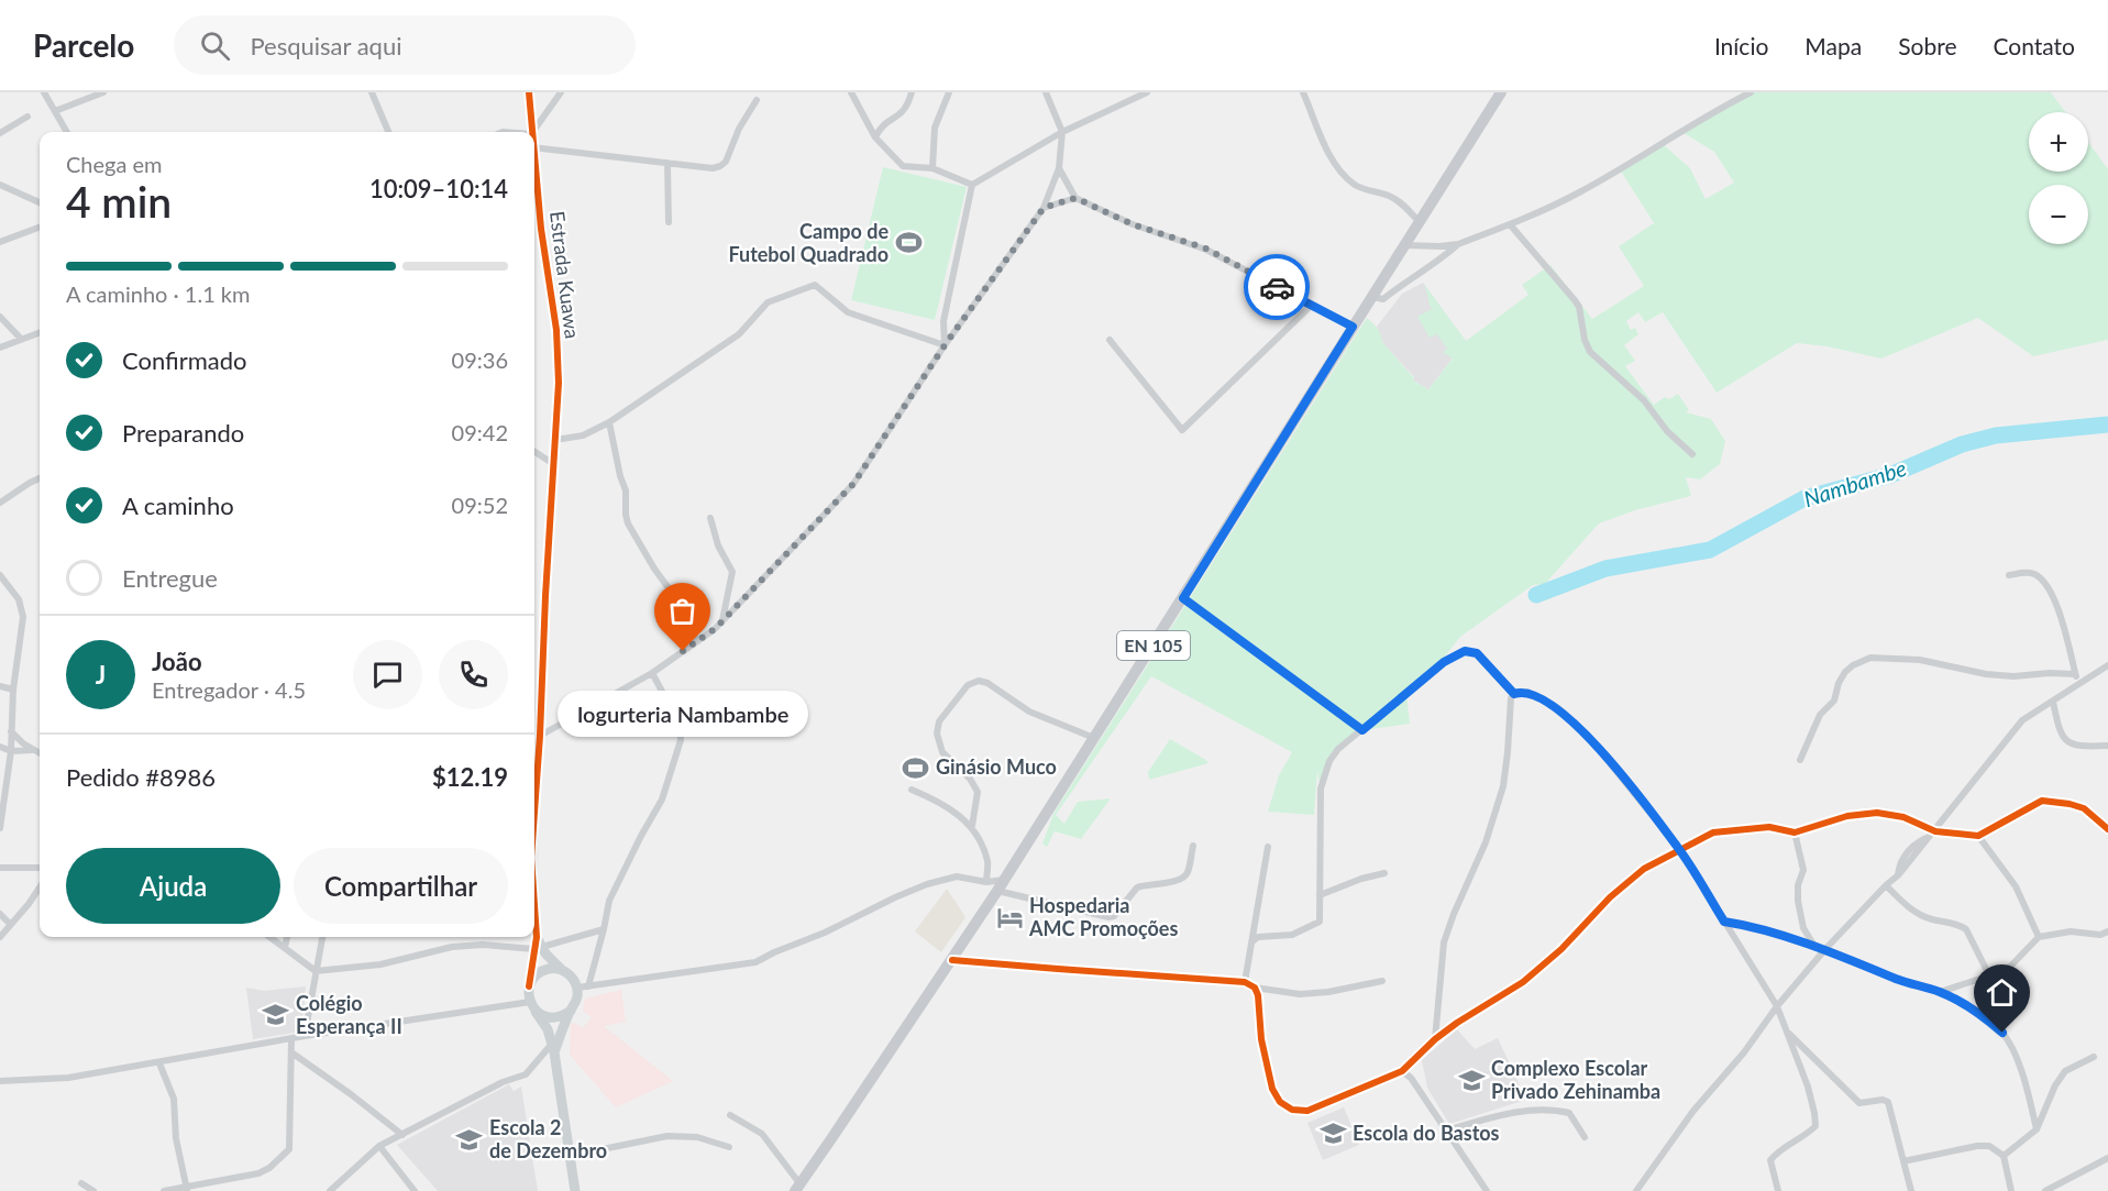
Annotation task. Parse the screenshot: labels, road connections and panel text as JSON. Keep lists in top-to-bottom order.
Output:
{
  "streets": {
    "main road": ["EN 105"],
    "street": ["Estrada Kuawa"]
  },
  "water": ["Nambambe"],
  "places": {
    "sports": ["Campo de Futebol Quadrado", "Ginásio Muco"],
    "other": ["Iogurteria Nambambe"],
    "hotel": ["Hospedaria AMC Promoções"],
    "school or university": [
      "Colégio Esperança II",
      "Complexo Escolar Privado Zehinamba",
      "Escola do Bastos",
      "Escola 2 de Dezembro"
    ]
  },
  "page": {
    "header": "Parcelo",
    "search": "Pesquisar aqui",
    "nav": [
      "Início",
      "Mapa",
      "Sobre",
      "Contato"
    ],
    "map_buttons": ["+", "−"],
    "heading": ["4 min", "Chega em", "10:09–10:14"],
    "panel": [
      "João",
      "Entregador · 4.5",
      "Pedido #8986",
      "$12.19"
    ],
    "bar": "A caminho · 1.1 km",
    "list": [
      ["Confirmado", "09:36"],
      ["Preparando", "09:42"],
      ["A caminho", "09:52"],
      "Entregue"
    ],
    "round": "J",
    "bubble": "Iogurteria Nambambe",
    "buttons": ["Ajuda", "Compartilhar"]
  }
}
